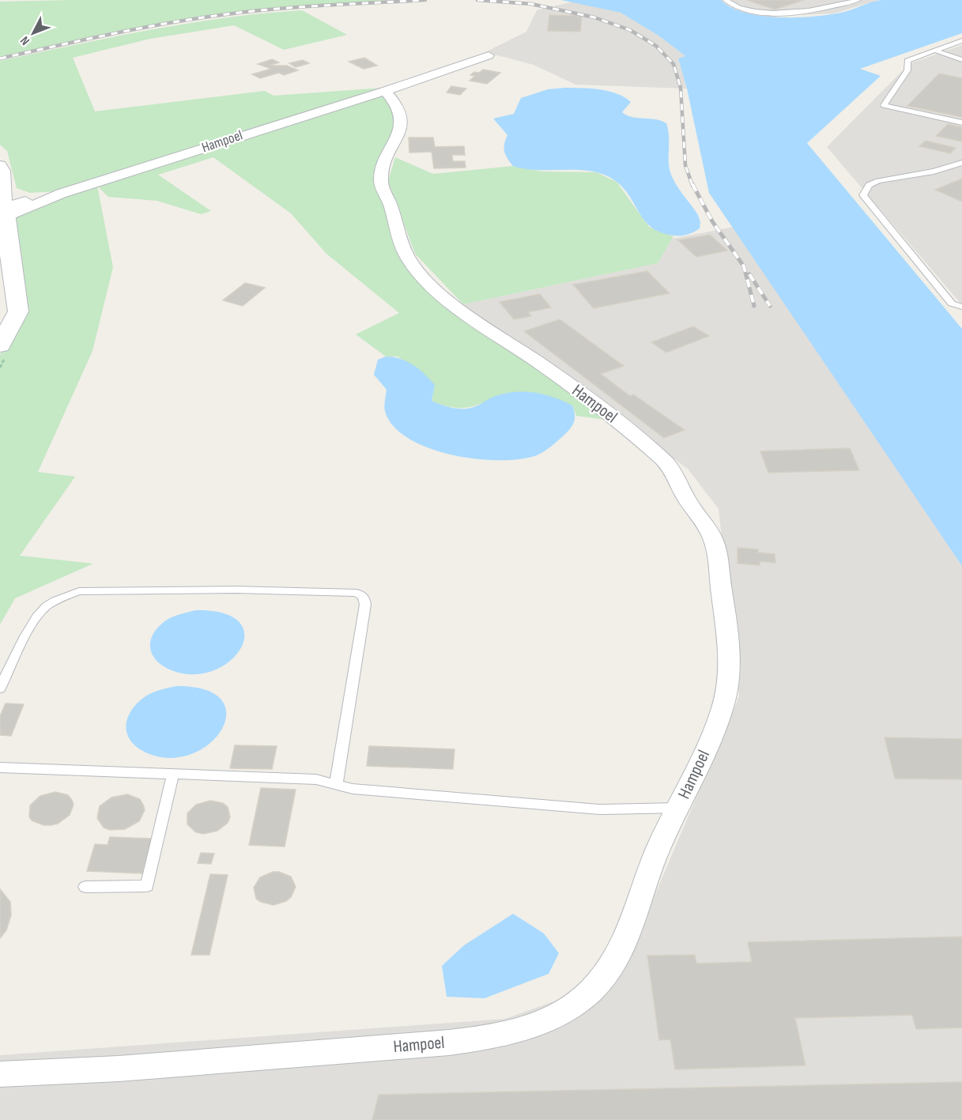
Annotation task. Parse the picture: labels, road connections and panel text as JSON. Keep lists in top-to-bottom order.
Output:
{
  "streets": {
    "street": ["Hampoel"]
  },
  "north": "bottom left"
}
